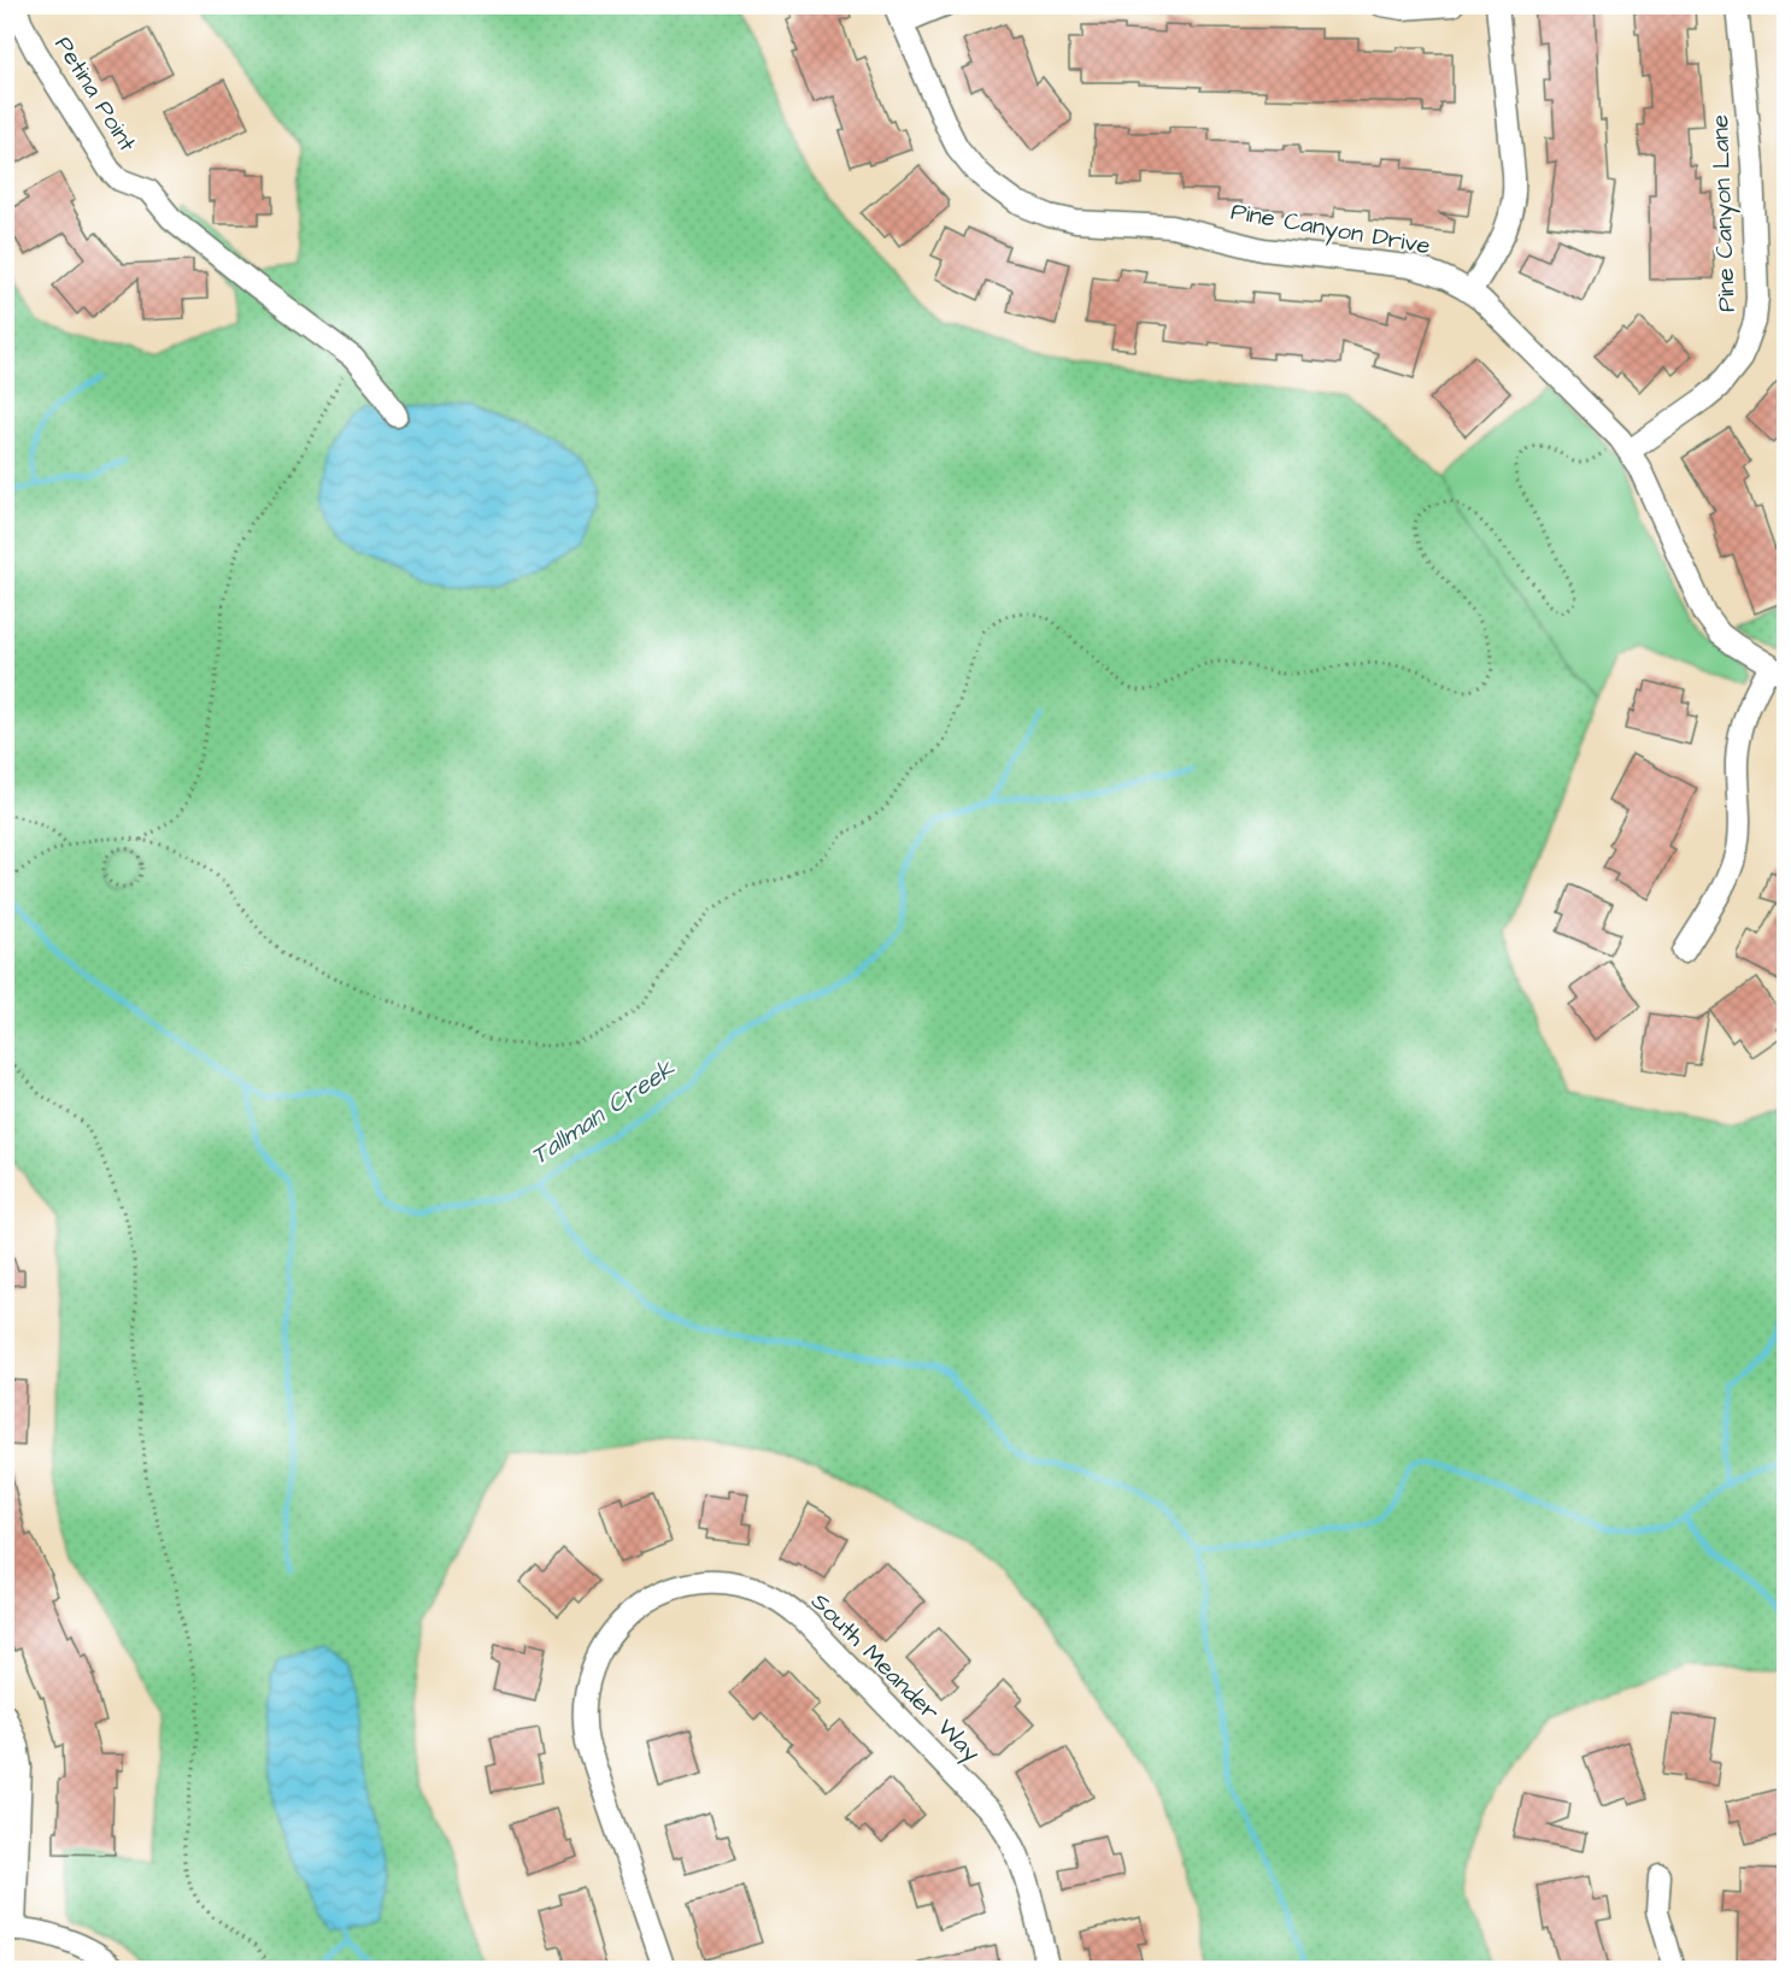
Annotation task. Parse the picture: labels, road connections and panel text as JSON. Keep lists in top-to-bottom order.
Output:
{
  "streets": {
    "street": [
      "Petina Point",
      "Pine Canyon Lane",
      "Pine Canyon Drive",
      "South Meander Way"
    ]
  },
  "crossings": [
    ["Pine Canyon Lane", "Pine Canyon Drive"]
  ],
  "water": ["Tallman Creek"]
}
